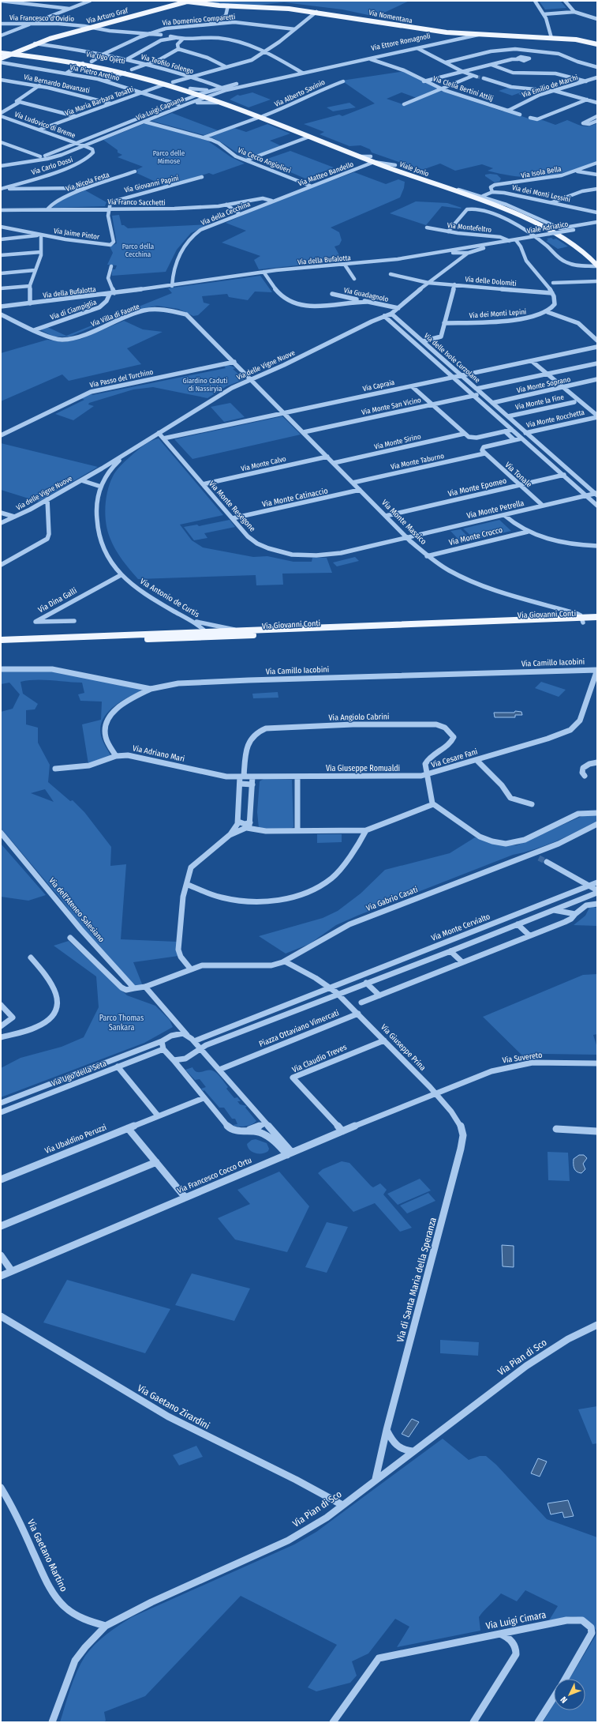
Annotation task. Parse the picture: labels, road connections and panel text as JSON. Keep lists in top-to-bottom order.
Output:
{
  "streets": {
    "main road": [
      "Via Arturo Graf",
      "Via Nomentana",
      "Via Ugo Ojetti",
      "Viale Jonio",
      "Via Monte Massico",
      "Via Giovanni Conti"
    ],
    "street": [
      "Via Francesco d'Ovidio",
      "Via Domenico Comparetti",
      "Via Ettore Romagnoli",
      "Via Teofilo Folengo",
      "Via Pietro Aretino",
      "Via Bernardo Davanzati",
      "Via Emilio de Marchi",
      "Via Clelia Bertini Attilj",
      "Via Alberto Savinio",
      "Via Maria Barbara Tosatti",
      "Via Luigi Capuana",
      "Via Ludovico di Breme",
      "Via Cecco Angiolieri",
      "Via Carlo Dossi",
      "Via Isola Bella",
      "Via Matteo Bandello",
      "Via Nicola Festa",
      "Via Giovanni Papini",
      "Via dei Monti Lessini",
      "Via Franco Sacchetti",
      "Via della Cecchina",
      "Via Montefeltro",
      "Viale Adriatico",
      "Via Jaime Pintor",
      "Via della Bufalotta",
      "Via delle Dolomiti",
      "Via Guadagnolo",
      "Via di Ciampiglia",
      "Via dei Monti Lepini",
      "Via Villa di Faonte",
      "Via delle Isole Curzolane",
      "Via delle Vigne Nuove",
      "Via Passo del Turchino",
      "Via Monte Soprano",
      "Via Capraia",
      "Via Monte la Fine",
      "Via Monte San Vicino",
      "Via Monte Rocchetta",
      "Via Monte Sirino",
      "Via Monte Taburno",
      "Via Monte Calvo",
      "Via Tonale",
      "Via Monte Epomeo",
      "Via Monte Catinaccio",
      "Via Monte Resegone",
      "Via Monte Petrella",
      "Via Monte Crocco",
      "Via Antonio de Curtis",
      "Via Dina Galli",
      "Via Camillo Iacobini",
      "Via Angiolo Cabrini",
      "Via Adriano Mari",
      "Via Cesare Fani",
      "Via Giuseppe Romualdi",
      "Via Gabrio Casati",
      "Via dell'Ateneo Salesiano",
      "Via Monte Cervialto",
      "Piazza Ottaviano Vimercati",
      "Via Giuseppe Prina",
      "Via Suvereto",
      "Via Claudio Treves",
      "Via Ugo della Seta",
      "Via Ubaldino Peruzzi",
      "Via Francesco Cocco Ortu",
      "Via di Santa Maria della Speranza",
      "Via Pian di Sco",
      "Via Gaetano Zirardini",
      "Via Gaetano Martino",
      "Via Luigi Cimara"
    ]
  },
  "crossings": [
    ["Via Arturo Graf", "Via Nomentana"],
    ["Via Arturo Graf", "Via Francesco d'Ovidio"],
    ["Via Arturo Graf", "Via Ugo Ojetti"],
    ["Via Arturo Graf", "Via Teofilo Folengo"],
    ["Via Nomentana", "Via Ettore Romagnoli"],
    ["Via Francesco d'Ovidio", "Via Domenico Comparetti"],
    ["Via Domenico Comparetti", "Via Ugo Ojetti"],
    ["Via Domenico Comparetti", "Via Teofilo Folengo"],
    ["Via Ettore Romagnoli", "Via Teofilo Folengo"],
    ["Via Ettore Romagnoli", "Via Clelia Bertini Attilj"],
    ["Via Ettore Romagnoli", "Viale Jonio"],
    ["Via Ugo Ojetti", "Via Maria Barbara Tosatti"],
    ["Via Ugo Ojetti", "Viale Jonio"],
    ["Via Pietro Aretino", "Via Maria Barbara Tosatti"],
    ["Via Pietro Aretino", "Via Luigi Capuana"],
    ["Via Bernardo Davanzati", "Via Maria Barbara Tosatti"],
    ["Via Emilio de Marchi", "Via Clelia Bertini Attilj"],
    ["Via Alberto Savinio", "Via Cecco Angiolieri"],
    ["Via Alberto Savinio", "Viale Jonio"],
    ["Via Maria Barbara Tosatti", "Via Ludovico di Breme"],
    ["Via Luigi Capuana", "Via Ludovico di Breme"],
    ["Via Luigi Capuana", "Via Cecco Angiolieri"],
    ["Via Luigi Capuana", "Via Carlo Dossi"],
    ["Via Ludovico di Breme", "Via Carlo Dossi"],
    ["Via Cecco Angiolieri", "Via Matteo Bandello"],
    ["Viale Jonio", "Via Matteo Bandello"],
    ["Via Isola Bella", "Via dei Monti Lessini"],
    ["Via Matteo Bandello", "Via della Cecchina"],
    ["Via Nicola Festa", "Via Franco Sacchetti"],
    ["Via Giovanni Papini", "Via Franco Sacchetti"],
    ["Via Giovanni Papini", "Via Jaime Pintor"],
    ["Via Franco Sacchetti", "Via della Cecchina"],
    ["Via Franco Sacchetti", "Via Jaime Pintor"],
    ["Via della Cecchina", "Via della Bufalotta"],
    ["Via della Bufalotta", "Via di Ciampiglia"],
    ["Via della Bufalotta", "Via Villa di Faonte"],
    ["Via delle Dolomiti", "Via delle Vigne Nuove"],
    ["Via Guadagnolo", "Via delle Vigne Nuove"],
    ["Via di Ciampiglia", "Via Villa di Faonte"],
    ["Via Villa di Faonte", "Via delle Vigne Nuove"],
    ["Via Villa di Faonte", "Via Passo del Turchino"],
    ["Via Villa di Faonte", "Via Monte Massico"],
    ["Via delle Isole Curzolane", "Via delle Vigne Nuove"],
    ["Via delle Isole Curzolane", "Via Monte Soprano"],
    ["Via delle Isole Curzolane", "Via Capraia"],
    ["Via delle Isole Curzolane", "Via Monte la Fine"],
    ["Via delle Isole Curzolane", "Via Monte San Vicino"],
    ["Via delle Isole Curzolane", "Via Monte Rocchetta"],
    ["Via delle Isole Curzolane", "Via Monte Epomeo"],
    ["Via delle Isole Curzolane", "Via Monte Petrella"],
    ["Via delle Vigne Nuove", "Via Monte Resegone"],
    ["Via delle Vigne Nuove", "Via Monte Massico"],
    ["Via delle Vigne Nuove", "Via Antonio de Curtis"],
    ["Via Capraia", "Via Monte Resegone"],
    ["Via Capraia", "Via Monte Massico"],
    ["Via Monte San Vicino", "Via Monte Massico"],
    ["Via Monte Sirino", "Via Monte Massico"],
    ["Via Monte Taburno", "Via Tonale"],
    ["Via Monte Taburno", "Via Monte Massico"],
    ["Via Monte Calvo", "Via Monte Resegone"],
    ["Via Monte Calvo", "Via Monte Massico"],
    ["Via Tonale", "Via Monte Epomeo"],
    ["Via Tonale", "Via Monte Petrella"],
    ["Via Monte Epomeo", "Via Monte Massico"],
    ["Via Monte Catinaccio", "Via Monte Resegone"],
    ["Via Monte Catinaccio", "Via Monte Massico"],
    ["Via Monte Resegone", "Via Monte Petrella"],
    ["Via Monte Resegone", "Via Monte Massico"],
    ["Via Monte Petrella", "Via Monte Massico"],
    ["Via Monte Massico", "Via Monte Crocco"],
    ["Via Monte Massico", "Via Giovanni Conti"],
    ["Via Antonio de Curtis", "Via Dina Galli"],
    ["Via Antonio de Curtis", "Via Giovanni Conti"],
    ["Via Camillo Iacobini", "Via Cesare Fani"],
    ["Via Angiolo Cabrini", "Via Adriano Mari"],
    ["Via Angiolo Cabrini", "Via Cesare Fani"],
    ["Via Angiolo Cabrini", "Via Giuseppe Romualdi"],
    ["Via Adriano Mari", "Via Giuseppe Romualdi"],
    ["Via Cesare Fani", "Via Giuseppe Romualdi"],
    ["Via Gabrio Casati", "Piazza Ottaviano Vimercati"],
    ["Via Monte Cervialto", "Piazza Ottaviano Vimercati"],
    ["Piazza Ottaviano Vimercati", "Via Giuseppe Prina"],
    ["Via Giuseppe Prina", "Via Suvereto"],
    ["Via Giuseppe Prina", "Via Claudio Treves"],
    ["Via Giuseppe Prina", "Via Francesco Cocco Ortu"],
    ["Via Giuseppe Prina", "Via di Santa Maria della Speranza"],
    ["Via Suvereto", "Via Francesco Cocco Ortu"],
    ["Via Suvereto", "Via di Santa Maria della Speranza"],
    ["Via Claudio Treves", "Via Francesco Cocco Ortu"],
    ["Via Francesco Cocco Ortu", "Via di Santa Maria della Speranza"],
    ["Via di Santa Maria della Speranza", "Via Pian di Sco"],
    ["Via Pian di Sco", "Via Gaetano Zirardini"],
    ["Via Pian di Sco", "Via Gaetano Martino"]
  ],
  "parks": [
    "Parco delle Mimose",
    "Parco della Cecchina",
    "Giardino Caduti di Nassiryia",
    "Parco Thomas Sankara"
  ],
  "north": "bottom left"
}
